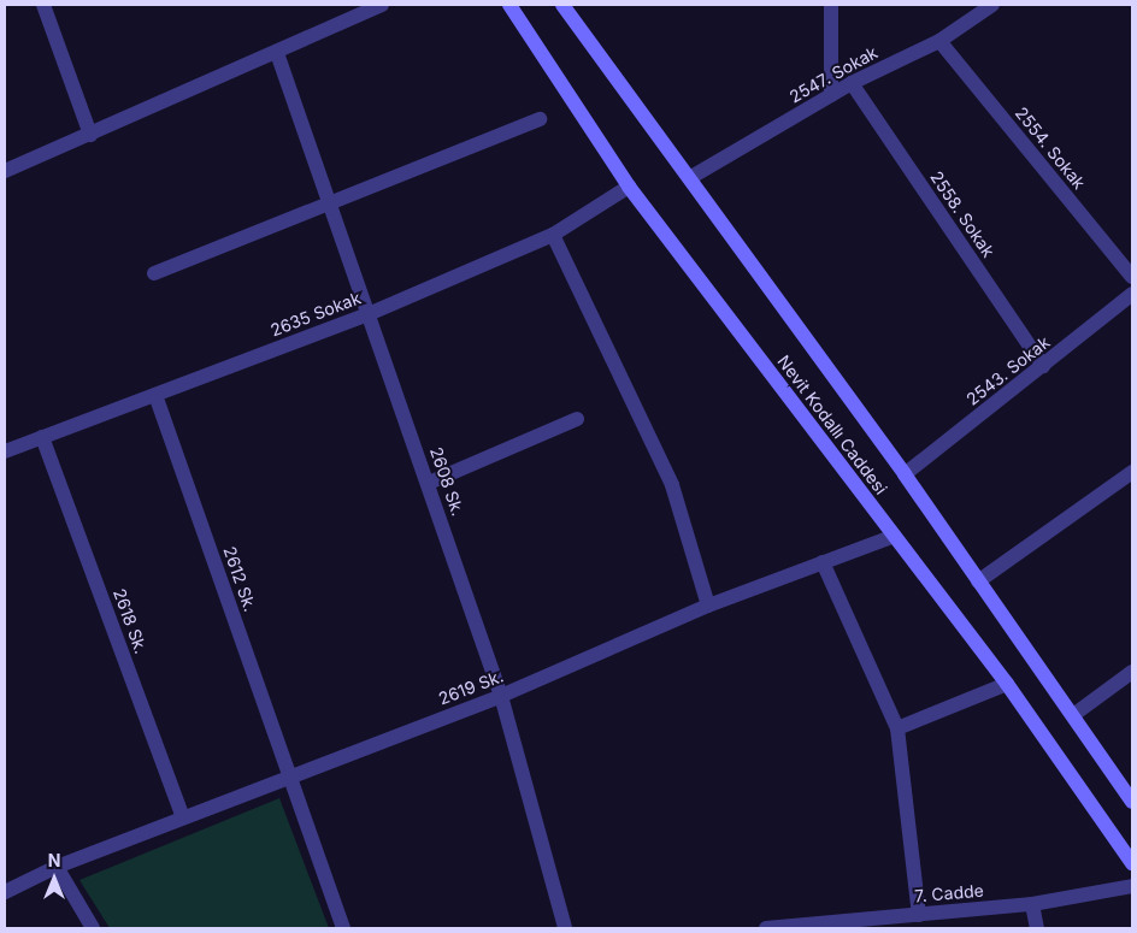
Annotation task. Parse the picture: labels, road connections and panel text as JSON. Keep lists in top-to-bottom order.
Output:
{
  "streets": {
    "main road": ["Nevit Kodallı Caddesi"],
    "street": [
      "2547. Sokak",
      "2554. Sokak",
      "2558. Sokak",
      "2635 Sokak",
      "2543. Sokak",
      "2608 Sk.",
      "2612 Sk.",
      "2618 Sk.",
      "2619 Sk.",
      "7. Cadde"
    ]
  },
  "crossings": [
    ["2547. Sokak", "2554. Sokak"],
    ["2547. Sokak", "2558. Sokak"],
    ["2547. Sokak", "Nevit Kodallı Caddesi"],
    ["2558. Sokak", "2543. Sokak"],
    ["2635 Sokak", "Nevit Kodallı Caddesi"],
    ["2635 Sokak", "2608 Sk."],
    ["2635 Sokak", "2612 Sk."],
    ["2635 Sokak", "2618 Sk."],
    ["2543. Sokak", "Nevit Kodallı Caddesi"],
    ["Nevit Kodallı Caddesi", "2619 Sk."],
    ["2608 Sk.", "2619 Sk."],
    ["2612 Sk.", "2619 Sk."],
    ["2618 Sk.", "2619 Sk."]
  ],
  "north": "top"
}
